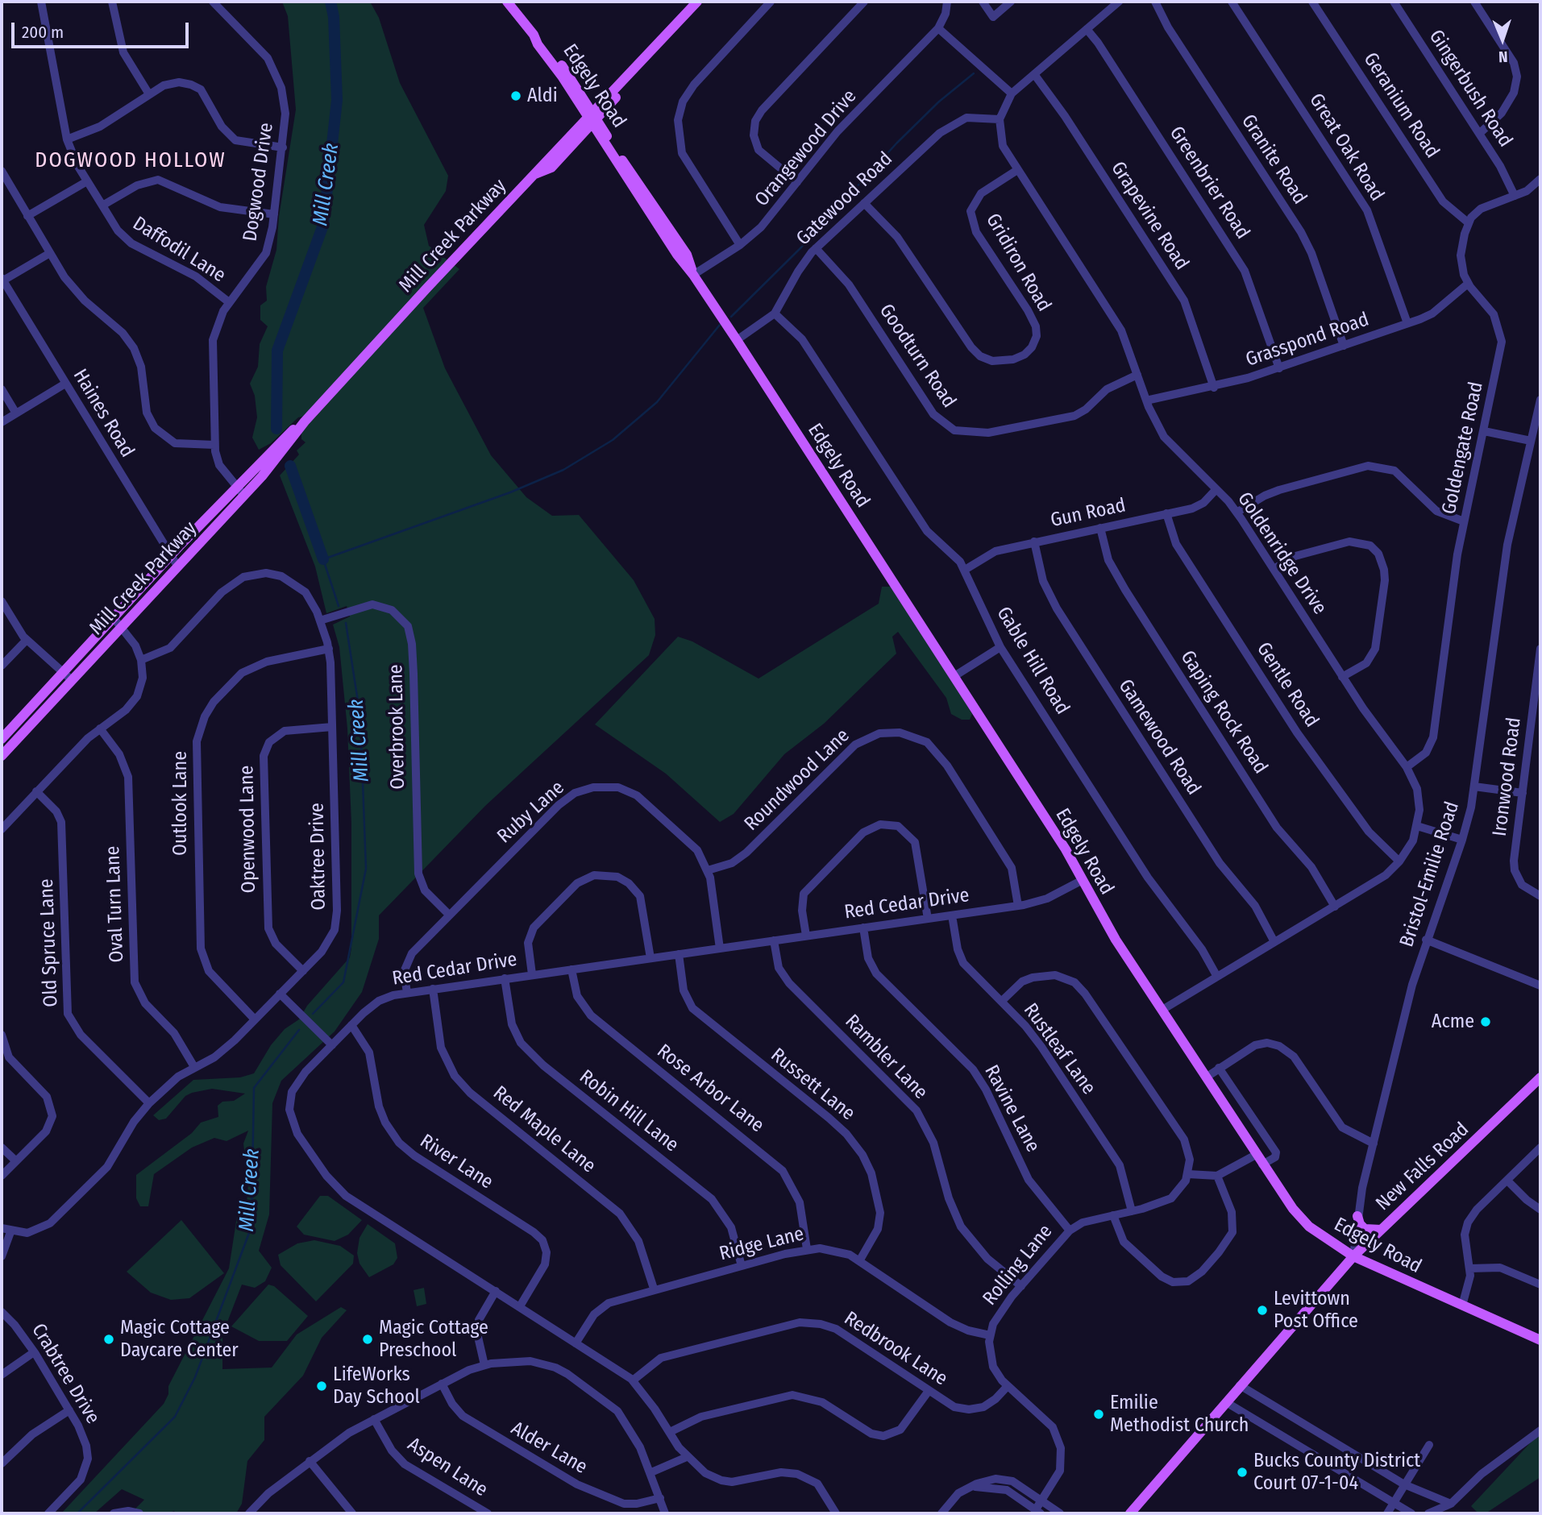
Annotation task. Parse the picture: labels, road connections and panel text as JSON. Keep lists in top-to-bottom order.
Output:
{
  "streets": {
    "main road": ["Edgely Road", "Mill Creek Parkway", "New Falls Road"],
    "street": [
      "Gingerbush Road",
      "Geranium Road",
      "Great Oak Road",
      "Orangewood Drive",
      "Granite Road",
      "Dogwood Drive",
      "Greenbrier Road",
      "Gatewood Road",
      "Grapevine Road",
      "Daffodil Lane",
      "Gridiron Road",
      "Grasspond Road",
      "Goodturn Road",
      "Haines Road",
      "Goldengate Road",
      "Gun Road",
      "Goldenridge Drive",
      "Gable Hill Road",
      "Gentle Road",
      "Gaping Rock Road",
      "Overbrook Lane",
      "Gamewood Road",
      "Ironwood Road",
      "Roundwood Lane",
      "Outlook Lane",
      "Ruby Lane",
      "Openwood Lane",
      "Oaktree Drive",
      "Bristol-Emilie Road",
      "Oval Turn Lane",
      "Red Cedar Drive",
      "Old Spruce Lane",
      "Rustleaf Lane",
      "Rambler Lane",
      "Russett Lane",
      "Rose Arbor Lane",
      "Ravine Lane",
      "Robin Hill Lane",
      "Red Maple Lane",
      "River Lane",
      "Ridge Lane",
      "Rolling Lane",
      "Redbrook Lane",
      "Crabtree Drive",
      "Alder Lane",
      "Aspen Lane"
    ]
  },
  "crossings": [
    ["Edgely Road", "Orangewood Drive"],
    ["Edgely Road", "Gatewood Road"],
    ["Edgely Road", "Mill Creek Parkway"],
    ["Edgely Road", "Goldenridge Drive"],
    ["Edgely Road", "Bristol-Emilie Road"],
    ["Edgely Road", "Red Cedar Drive"],
    ["Edgely Road", "New Falls Road"],
    ["Geranium Road", "Goldengate Road"],
    ["Great Oak Road", "Grasspond Road"],
    ["Granite Road", "Grasspond Road"],
    ["Dogwood Drive", "Mill Creek Parkway"],
    ["Dogwood Drive", "Daffodil Lane"],
    ["Greenbrier Road", "Grasspond Road"],
    ["Gatewood Road", "Gridiron Road"],
    ["Gatewood Road", "Goodturn Road"],
    ["Gatewood Road", "Goldenridge Drive"],
    ["Gatewood Road", "Gable Hill Road"],
    ["Grapevine Road", "Grasspond Road"],
    ["Mill Creek Parkway", "Haines Road"],
    ["Gridiron Road", "Goldenridge Drive"],
    ["Grasspond Road", "Goldengate Road"],
    ["Grasspond Road", "Goldenridge Drive"],
    ["Goodturn Road", "Goldenridge Drive"],
    ["Goldengate Road", "Goldenridge Drive"],
    ["Gun Road", "Goldenridge Drive"],
    ["Gun Road", "Gable Hill Road"],
    ["Gun Road", "Gentle Road"],
    ["Gun Road", "Gaping Rock Road"],
    ["Gun Road", "Gamewood Road"],
    ["Goldenridge Drive", "Gable Hill Road"],
    ["Goldenridge Drive", "Gentle Road"],
    ["Goldenridge Drive", "Gaping Rock Road"],
    ["Goldenridge Drive", "Gamewood Road"],
    ["Overbrook Lane", "Ruby Lane"],
    ["Overbrook Lane", "Oaktree Drive"],
    ["Roundwood Lane", "Ruby Lane"],
    ["Roundwood Lane", "Red Cedar Drive"],
    ["Outlook Lane", "Oaktree Drive"],
    ["Ruby Lane", "Red Cedar Drive"],
    ["Openwood Lane", "Oaktree Drive"],
    ["Oaktree Drive", "Oval Turn Lane"],
    ["Oaktree Drive", "Old Spruce Lane"],
    ["Bristol-Emilie Road", "New Falls Road"],
    ["Red Cedar Drive", "Rustleaf Lane"],
    ["Red Cedar Drive", "Rambler Lane"],
    ["Red Cedar Drive", "Russett Lane"],
    ["Red Cedar Drive", "Rose Arbor Lane"],
    ["Red Cedar Drive", "Ravine Lane"],
    ["Red Cedar Drive", "Robin Hill Lane"],
    ["Red Cedar Drive", "Red Maple Lane"],
    ["Red Cedar Drive", "River Lane"],
    ["Red Cedar Drive", "Ridge Lane"],
    ["Red Cedar Drive", "Redbrook Lane"],
    ["Rustleaf Lane", "Rolling Lane"],
    ["Rambler Lane", "Rolling Lane"],
    ["Russett Lane", "Ridge Lane"],
    ["Rose Arbor Lane", "Ridge Lane"],
    ["Ravine Lane", "Rolling Lane"],
    ["Robin Hill Lane", "Ridge Lane"],
    ["Red Maple Lane", "Ridge Lane"],
    ["Ridge Lane", "Rolling Lane"],
    ["Rolling Lane", "Redbrook Lane"]
  ],
  "districts": ["DOGWOOD HOLLOW"],
  "water": ["Mill Creek"],
  "places": [
    "Aldi",
    "Acme",
    "Levittown Post Office",
    "Magic Cottage Daycare Center",
    "Magic Cottage Preschool",
    "LifeWorks Day School",
    "Emilie Methodist Church",
    "Bucks County District Court 07-1-04"
  ],
  "scale_bar": "200 m",
  "north": "bottom"
}
